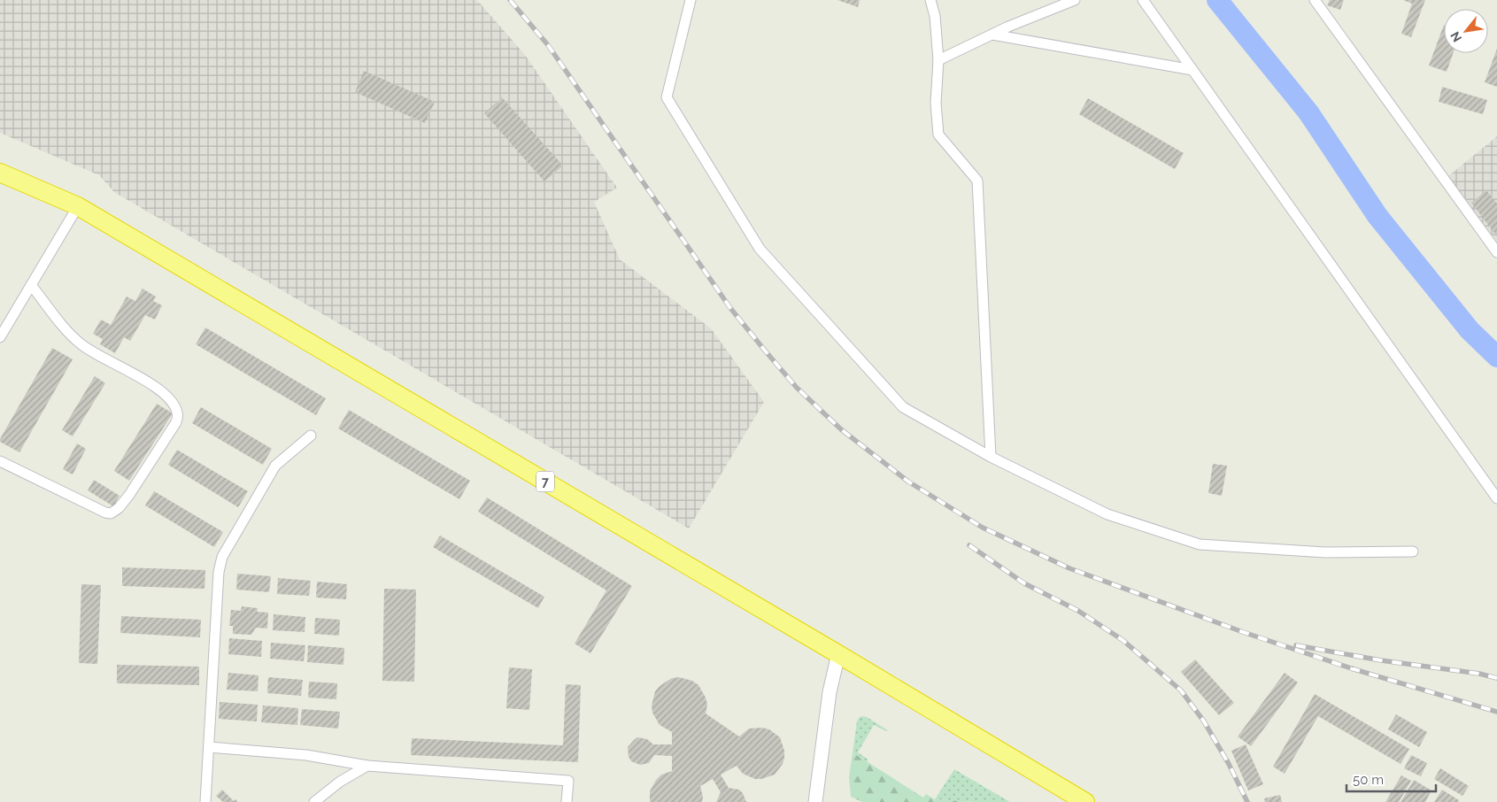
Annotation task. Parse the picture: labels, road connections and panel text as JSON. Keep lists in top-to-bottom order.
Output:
{
  "streets": {
    "highway": ["7"]
  },
  "scale_bar": "50 m",
  "north": "bottom left"
}
